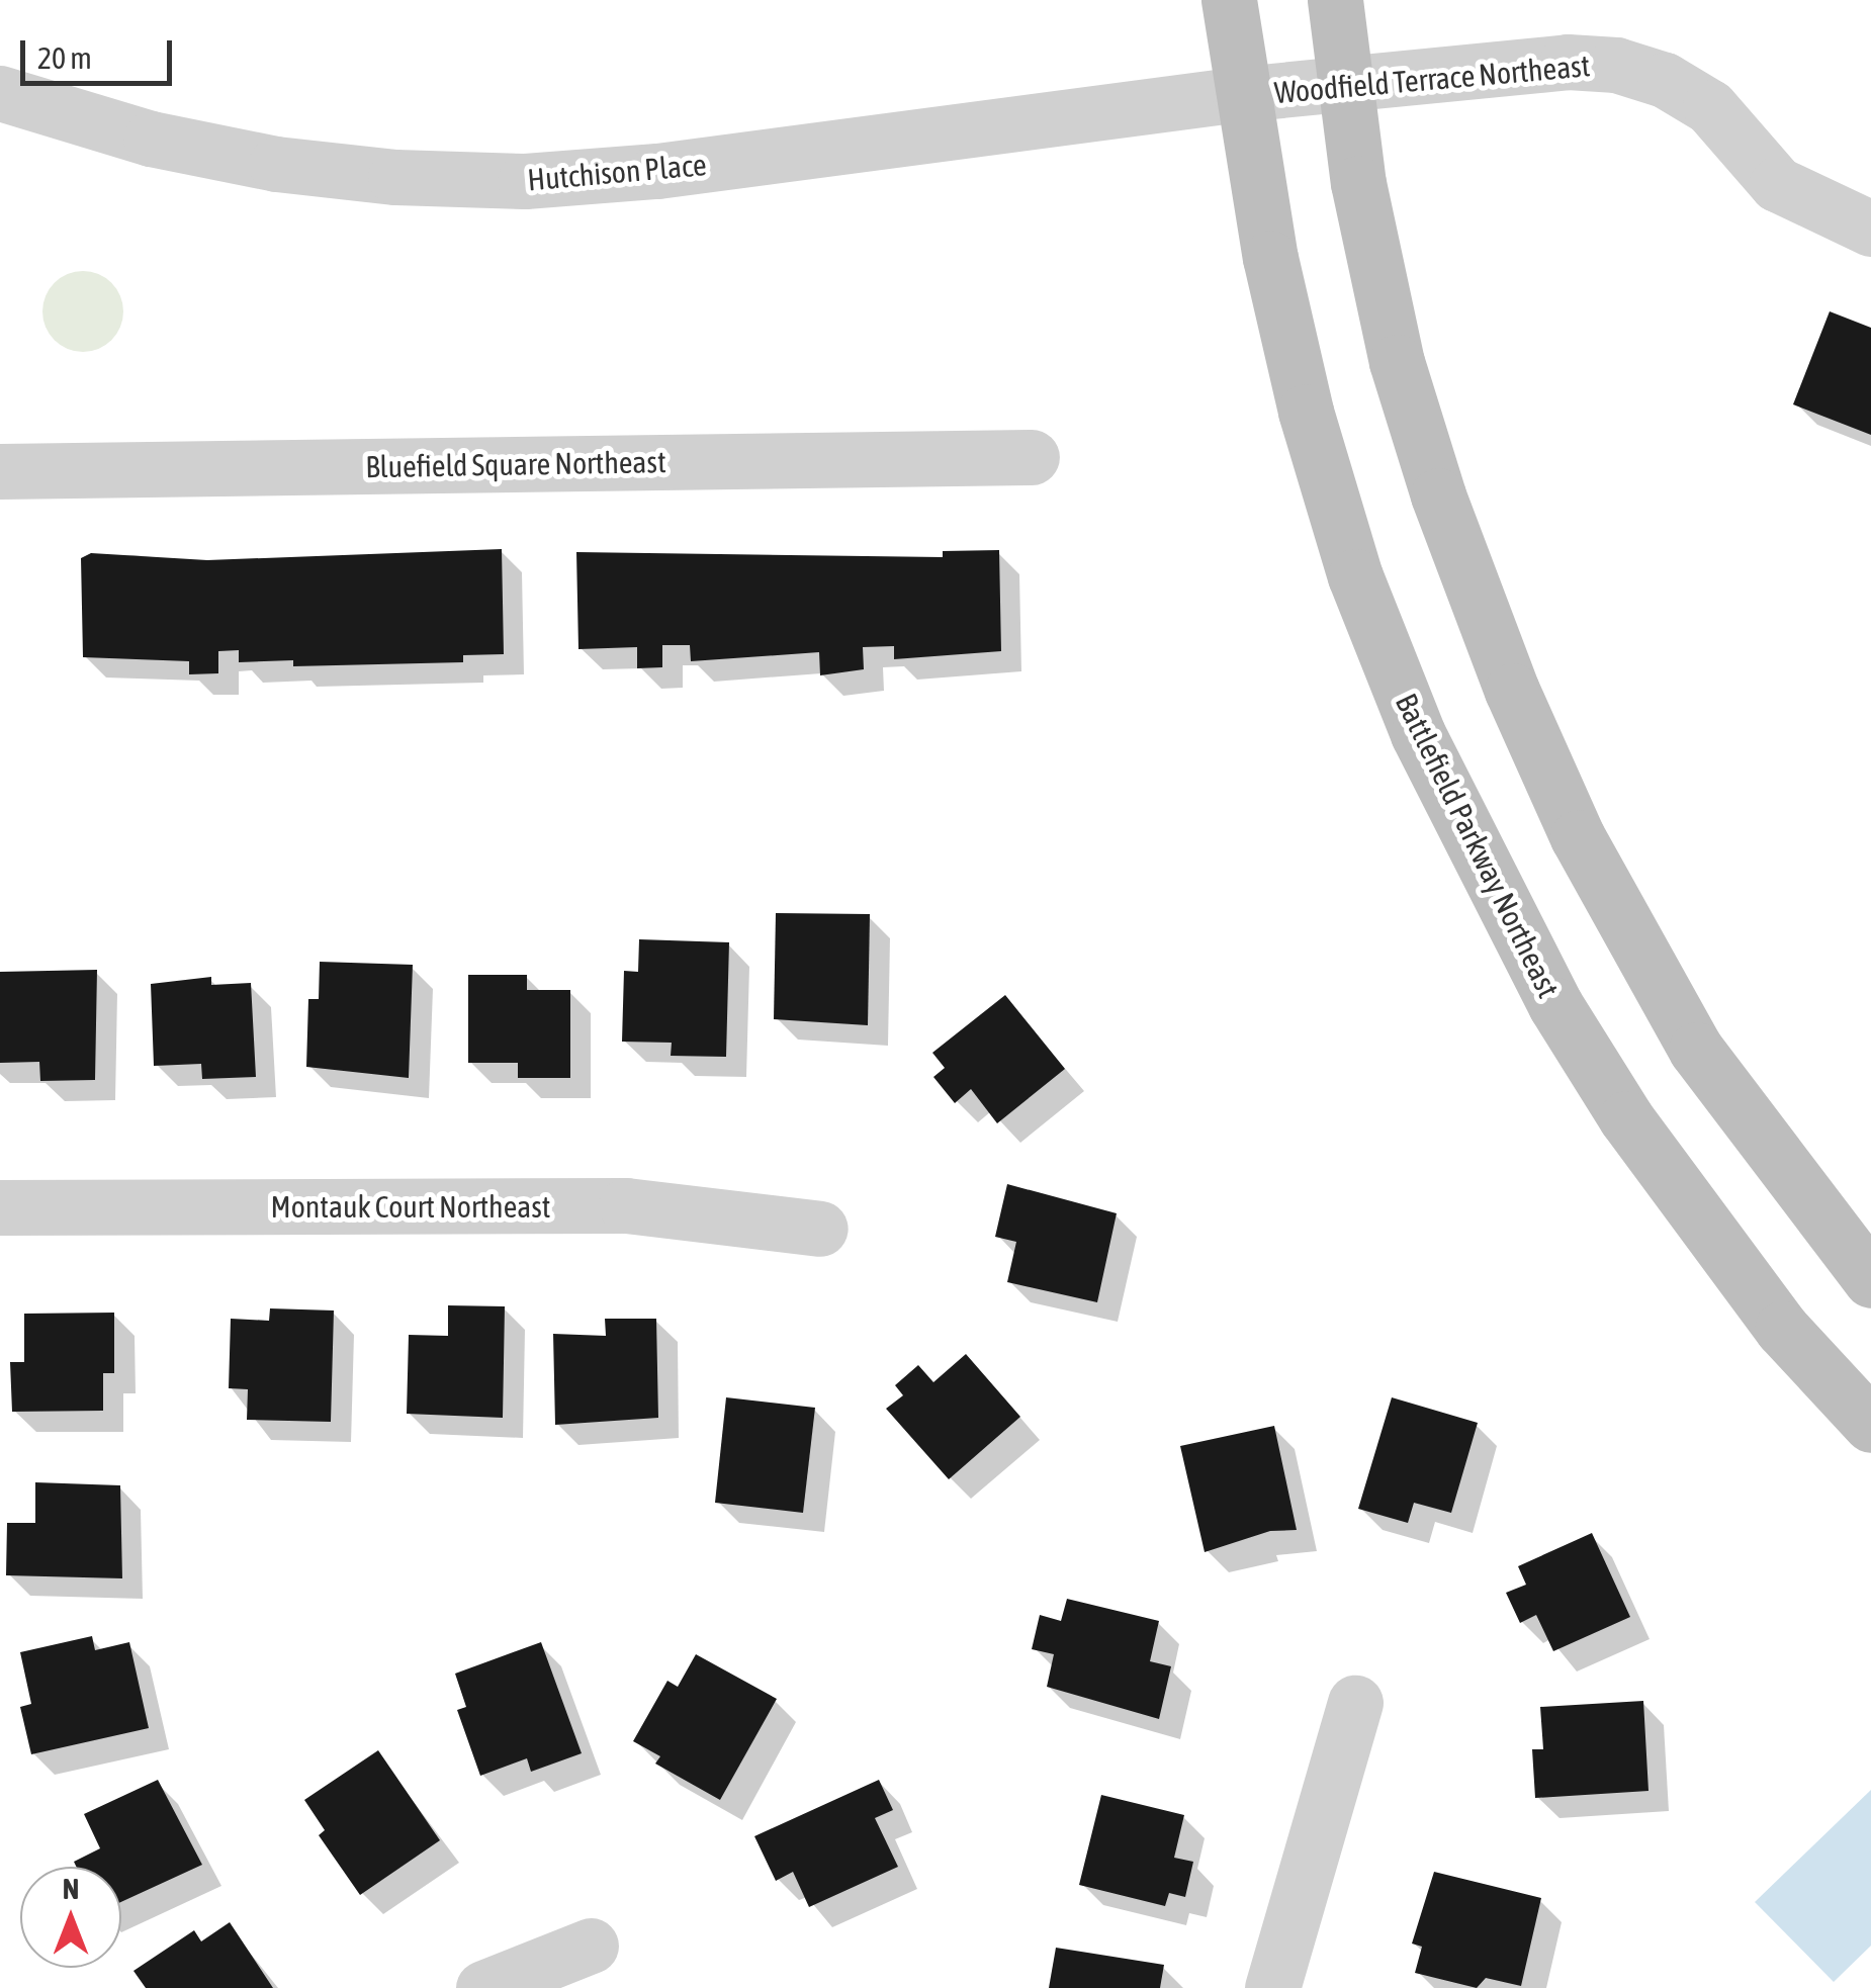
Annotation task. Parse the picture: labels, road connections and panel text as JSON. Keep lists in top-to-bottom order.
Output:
{
  "streets": {
    "main road": ["Battlefield Parkway Northeast"],
    "street": [
      "Woodfield Terrace Northeast",
      "Hutchison Place",
      "Bluefield Square Northeast",
      "Montauk Court Northeast"
    ]
  },
  "crossings": [
    ["Woodfield Terrace Northeast", "Hutchison Place"],
    ["Woodfield Terrace Northeast", "Battlefield Parkway Northeast"],
    ["Hutchison Place", "Battlefield Parkway Northeast"]
  ],
  "scale_bar": "20 m",
  "north": "top"
}
